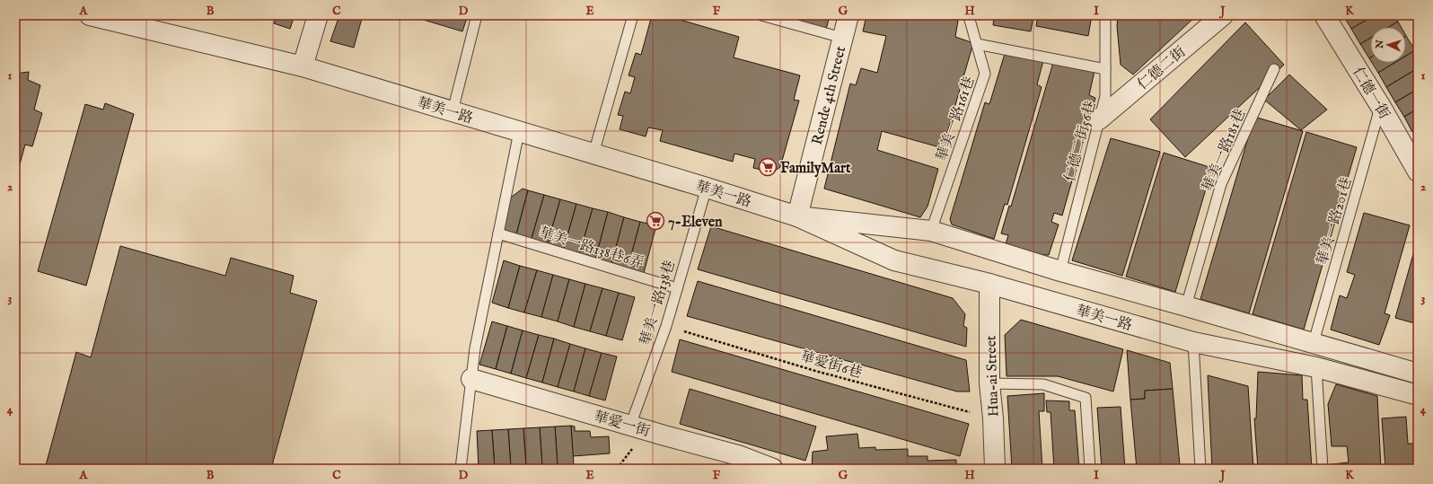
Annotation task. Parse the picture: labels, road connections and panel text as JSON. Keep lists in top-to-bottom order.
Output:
{
  "streets": {
    "street": [
      "仁德二街",
      "仁德一街",
      "Rende 4th Street",
      "華美一路",
      "Hua-ai Street",
      "華愛一街"
    ],
    "lane": [
      "華美一路161巷",
      "仁德二街56巷",
      "華美一路181巷",
      "華美一路201巷",
      "華美一路138巷6弄",
      "華美一路138巷"
    ],
    "path": ["華愛街6巷"]
  },
  "crossings": [
    ["仁德二街", "仁德二街56巷"],
    ["仁德一街", "華美一路201巷"],
    ["Rende 4th Street", "華美一路"],
    ["華美一路", "華美一路161巷"],
    ["華美一路", "仁德二街56巷"],
    ["華美一路", "華美一路181巷"],
    ["華美一路", "華美一路201巷"],
    ["華美一路", "華美一路138巷"],
    ["華美一路", "Hua-ai Street"],
    ["華美一路138巷6弄", "華美一路138巷"],
    ["華美一路138巷", "華愛街6巷"],
    ["華美一路138巷", "華愛一街"],
    ["華愛街6巷", "Hua-ai Street"]
  ],
  "places": {
    "supermarket": ["FamilyMart", "7-Eleven"]
  },
  "north": "left",
  "grid": {
    "columns": [
      "A",
      "B",
      "C",
      "D",
      "E",
      "F",
      "G",
      "H",
      "I",
      "J",
      "K"
    ],
    "rows": [
      "1",
      "2",
      "3",
      "4"
    ]
  }
}
